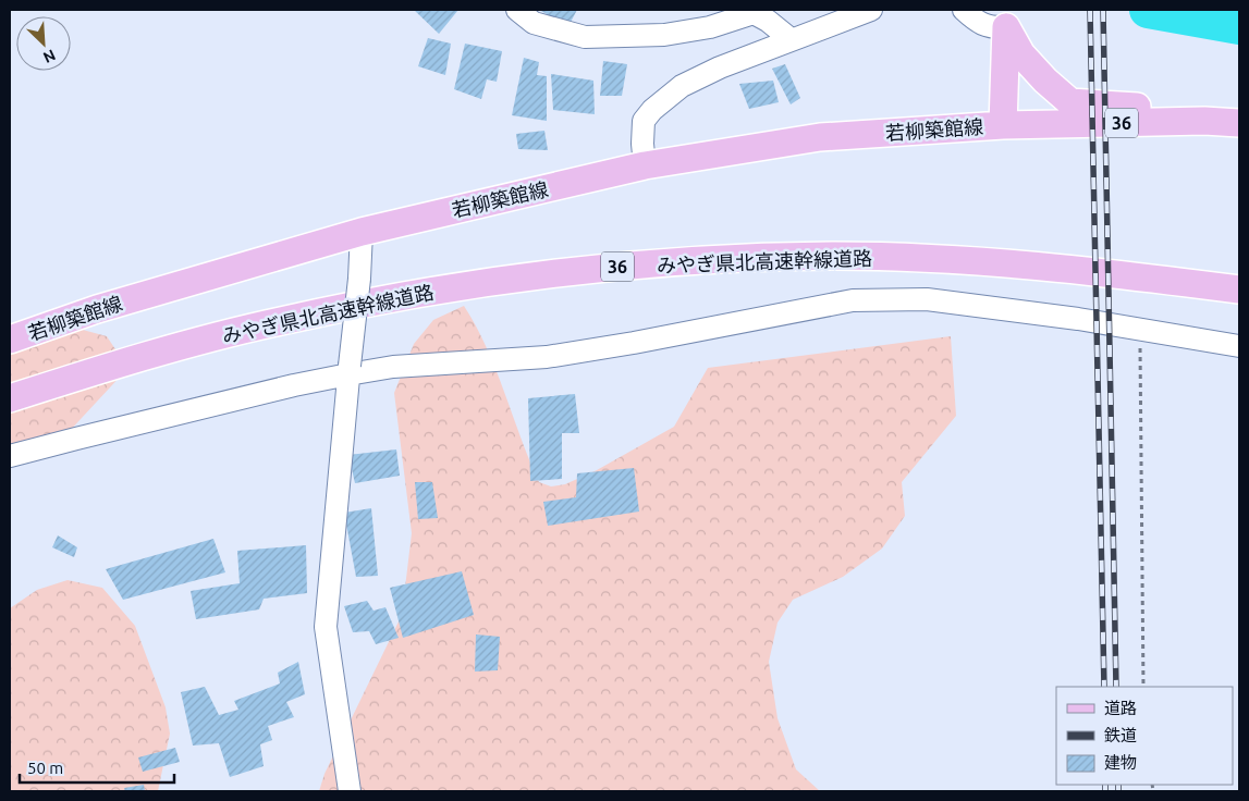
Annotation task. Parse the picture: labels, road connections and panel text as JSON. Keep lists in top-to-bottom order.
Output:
{
  "streets": {
    "main road": ["36", "若柳築館線", "みやぎ県北高速幹線道路"]
  },
  "crossings": [
    ["36", "若柳築館線"]
  ],
  "legend": ["道路", "鉄道", "建物"],
  "scale_bar": "50 m",
  "north": "bottom right"
}
